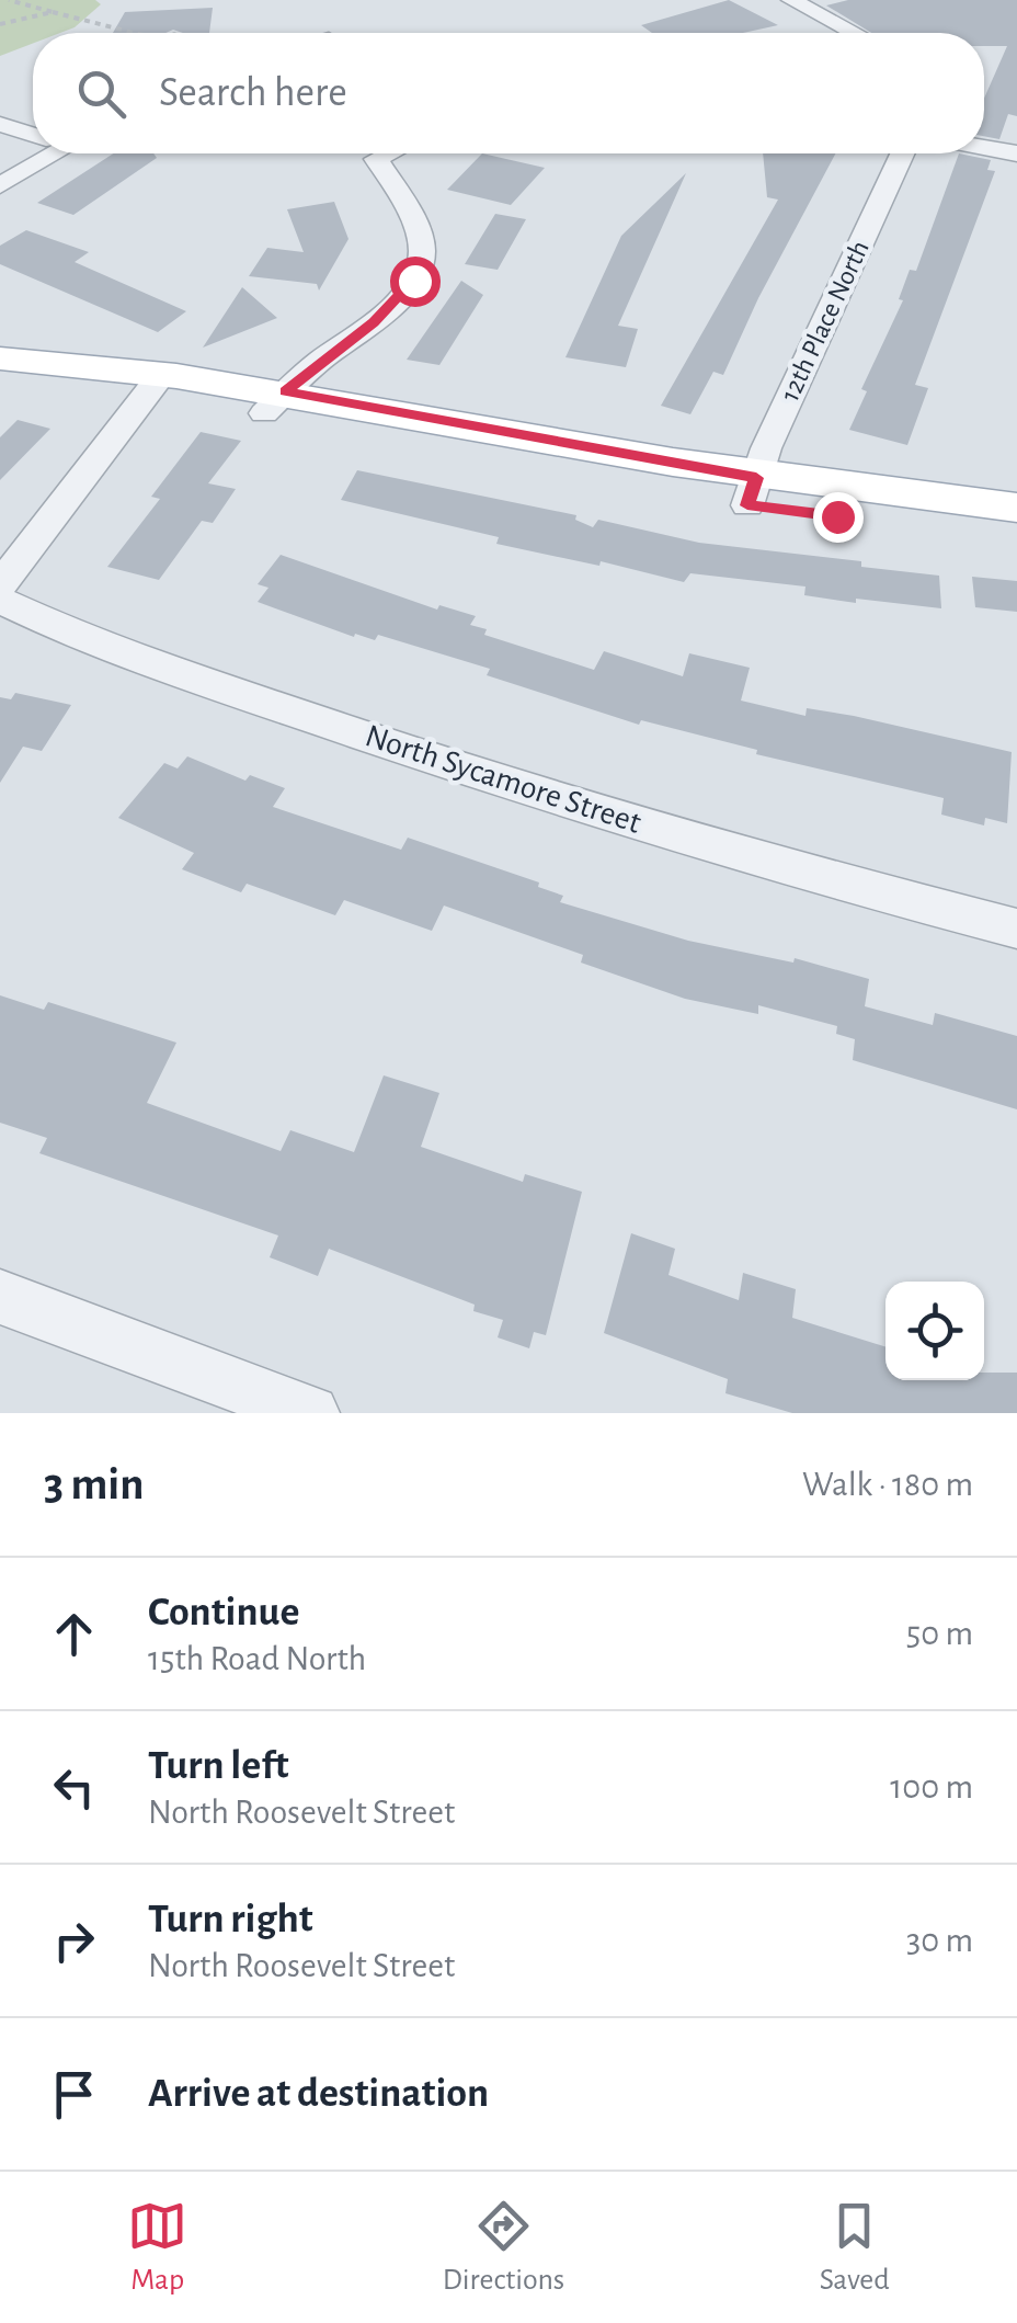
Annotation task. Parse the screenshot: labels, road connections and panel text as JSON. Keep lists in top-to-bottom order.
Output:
{
  "streets": {
    "street": ["12th Place North", "North Sycamore Street"]
  },
  "page": {
    "search": "Search here",
    "heading": ["3 min", "Walk · 180 m"],
    "list": [
      ["Continue", "15th Road North", "50 m"],
      ["Turn left", "North Roosevelt Street", "100 m"],
      ["Turn right", "North Roosevelt Street", "30 m"],
      "Arrive at destination"
    ],
    "nav": ["Map", "Directions", "Saved"]
  }
}
